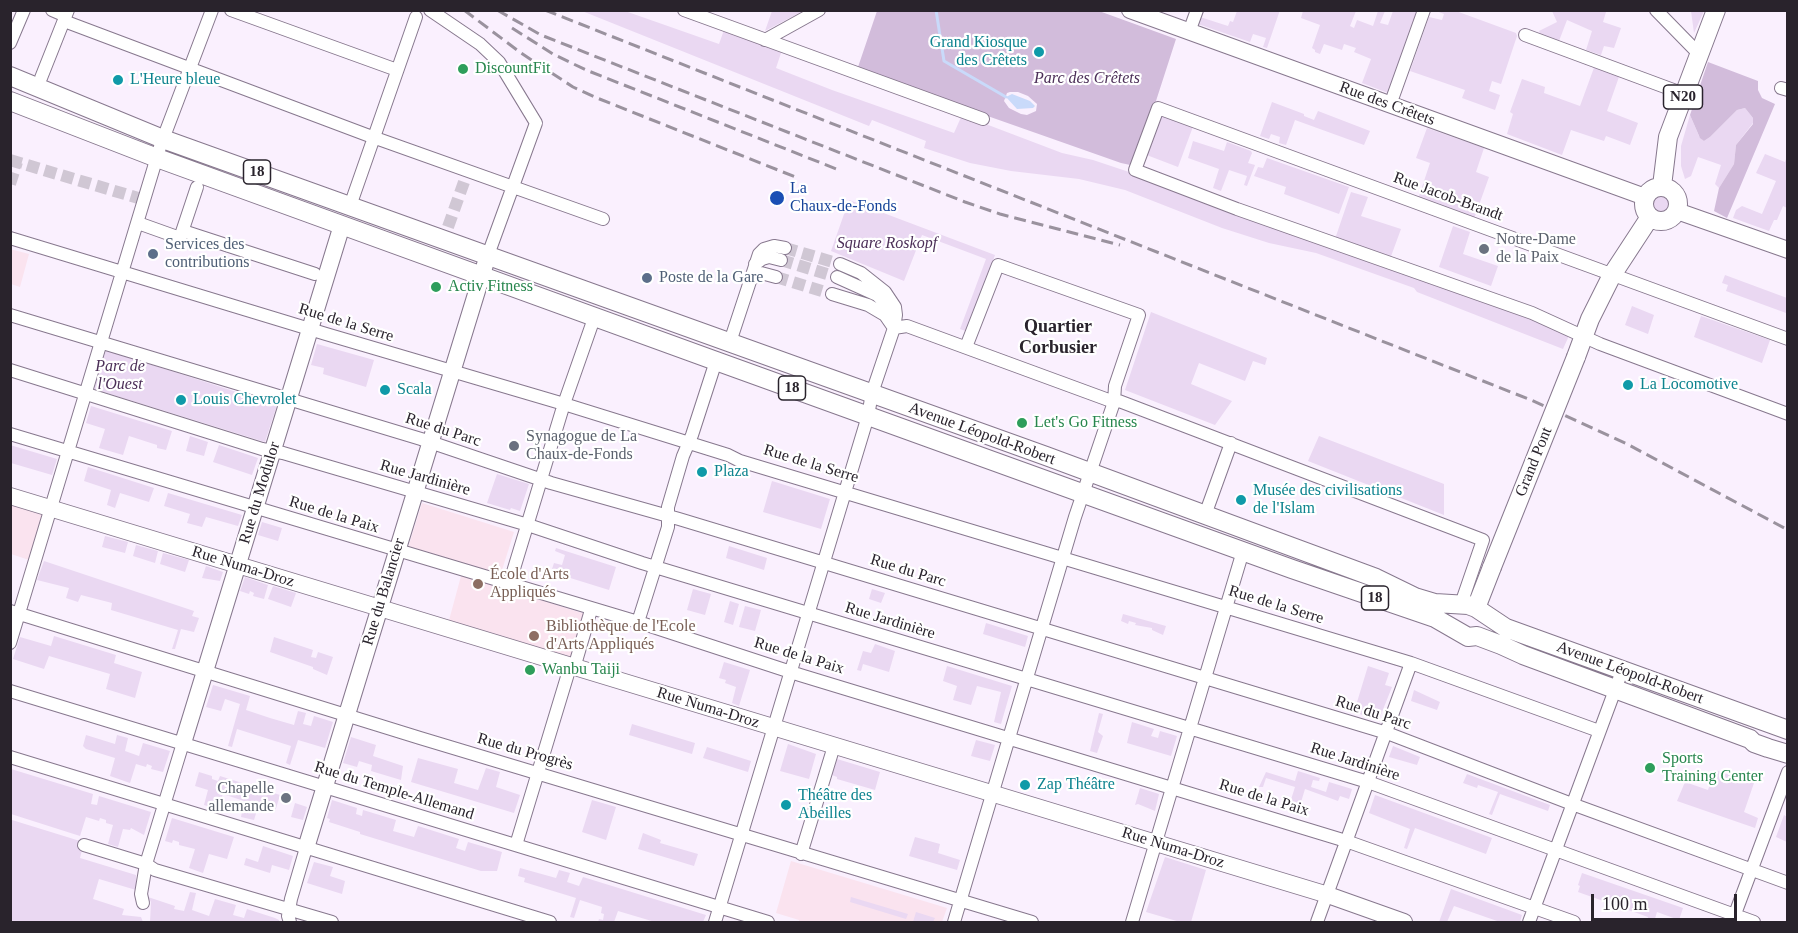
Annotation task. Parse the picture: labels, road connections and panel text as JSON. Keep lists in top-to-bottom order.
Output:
{
  "streets": {
    "main road": [
      "N20",
      "18",
      "Avenue Léopold-Robert",
      "Grand Pont"
    ],
    "street": [
      "Rue des Crêtets",
      "Rue Jacob-Brandt",
      "Rue de la Serre",
      "Rue du Parc",
      "Rue Jardinière",
      "Rue du Modulor",
      "Rue de la Paix",
      "Rue Numa-Droz",
      "Rue du Balancier",
      "Rue du Progrès",
      "Rue du Temple-Allemand"
    ]
  },
  "crossings": [
    ["N20", "Rue des Crêtets"],
    ["N20", "Grand Pont"],
    ["Rue des Crêtets", "Grand Pont"],
    ["Rue Jacob-Brandt", "Grand Pont"],
    ["Rue de la Serre", "Rue du Modulor"],
    ["Rue de la Serre", "Rue du Balancier"],
    ["Rue du Parc", "Rue du Modulor"],
    ["Rue du Parc", "Rue du Balancier"],
    ["Avenue Léopold-Robert", "Grand Pont"],
    ["Avenue Léopold-Robert", "Rue du Modulor"],
    ["Avenue Léopold-Robert", "Rue du Balancier"],
    ["Rue Jardinière", "Rue du Modulor"],
    ["Rue Jardinière", "Rue du Balancier"],
    ["Rue du Modulor", "Rue de la Paix"],
    ["Rue du Modulor", "Rue Numa-Droz"],
    ["Rue du Modulor", "Rue du Progrès"],
    ["Rue du Modulor", "Rue du Temple-Allemand"],
    ["Rue de la Paix", "Rue du Balancier"],
    ["Rue Numa-Droz", "Rue du Balancier"],
    ["Rue du Balancier", "Rue du Progrès"],
    ["Rue du Balancier", "Rue du Temple-Allemand"]
  ],
  "districts": ["Quartier Corbusier"],
  "parks": ["Parc des Crêtets", "Square Roskopf", "Parc de l'Ouest"],
  "places": [
    "Grand Kiosque des Crêtets",
    "DiscountFit",
    "L'Heure bleue",
    "La Chaux-de-Fonds",
    "Notre-Dame de la Paix",
    "Services des contributions",
    "Poste de la Gare",
    "Activ Fitness",
    "La Locomotive",
    "Scala",
    "Louis Chevrolet",
    "Let's Go Fitness",
    "Synagogue de La Chaux-de-Fonds",
    "Plaza",
    "Musée des civilisations de l'Islam",
    "École d'Arts Appliqués",
    "Bibliothèque de l'Ecole d'Arts Appliqués",
    "Wanbu Taiji",
    "Sports Training Center",
    "Zap Théâtre",
    "Chapelle allemande",
    "Théâtre des Abeilles"
  ],
  "scale_bar": "100 m"
}
